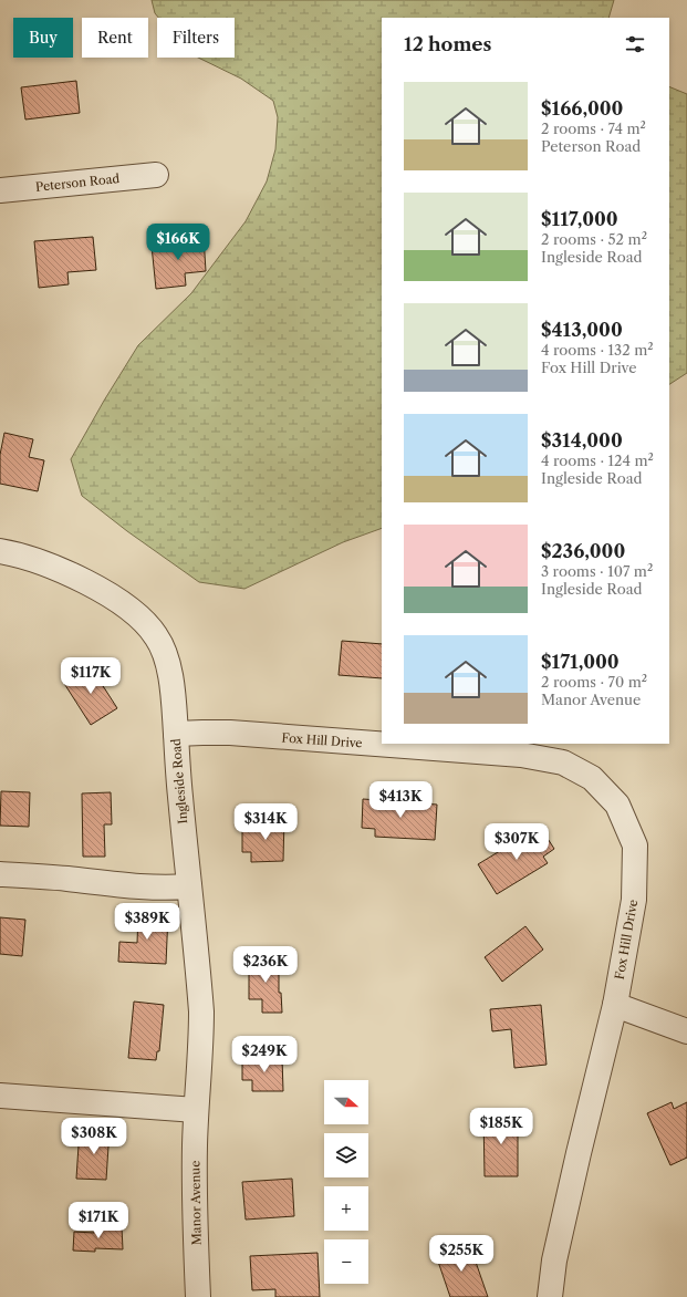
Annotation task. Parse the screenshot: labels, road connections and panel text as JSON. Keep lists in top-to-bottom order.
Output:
{
  "streets": {
    "street": [
      "Peterson Road",
      "Fox Hill Drive",
      "Ingleside Road",
      "Manor Avenue"
    ]
  },
  "crossings": [
    ["Fox Hill Drive", "Ingleside Road"],
    ["Ingleside Road", "Manor Avenue"]
  ],
  "north": "right",
  "page": {
    "chip": ["Buy", "Rent", "Filters"],
    "heading": "12 homes",
    "list": [
      {
        "name": "$166,000",
        "note": "2 rooms · 74 m² · Peterson Road"
      },
      {
        "name": "$117,000",
        "note": "2 rooms · 52 m² · Ingleside Road"
      },
      {
        "name": "$413,000",
        "note": "4 rooms · 132 m² · Fox Hill Drive"
      },
      {
        "name": "$314,000",
        "note": "4 rooms · 124 m² · Ingleside Road"
      },
      {
        "name": "$236,000",
        "note": "3 rooms · 107 m² · Ingleside Road"
      },
      {
        "name": "$171,000",
        "note": "2 rooms · 70 m² · Manor Avenue"
      }
    ],
    "price": [
      "$166K",
      "$117K",
      "$413K",
      "$314K",
      "$307K",
      "$389K",
      "$236K",
      "$249K",
      "$185K",
      "$308K",
      "$171K",
      "$255K"
    ],
    "map_buttons": ["+", "−"]
  }
}
